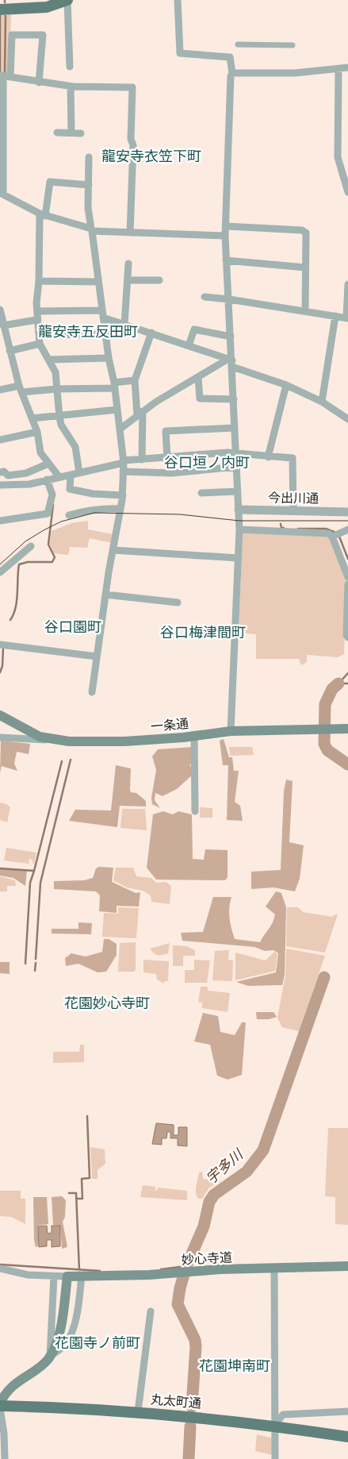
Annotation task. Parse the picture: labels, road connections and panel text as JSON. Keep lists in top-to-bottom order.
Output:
{
  "streets": {
    "main road": ["一条通", "妙心寺道", "丸太町通"],
    "street": ["今出川通"]
  },
  "districts": [
    "龍安寺衣笠下町",
    "龍安寺五反田町",
    "谷口垣ノ内町",
    "谷口園町",
    "谷口梅津間町",
    "花園妙心寺町",
    "花園寺ノ前町",
    "花園坤南町"
  ],
  "water": ["宇多川"]
}
